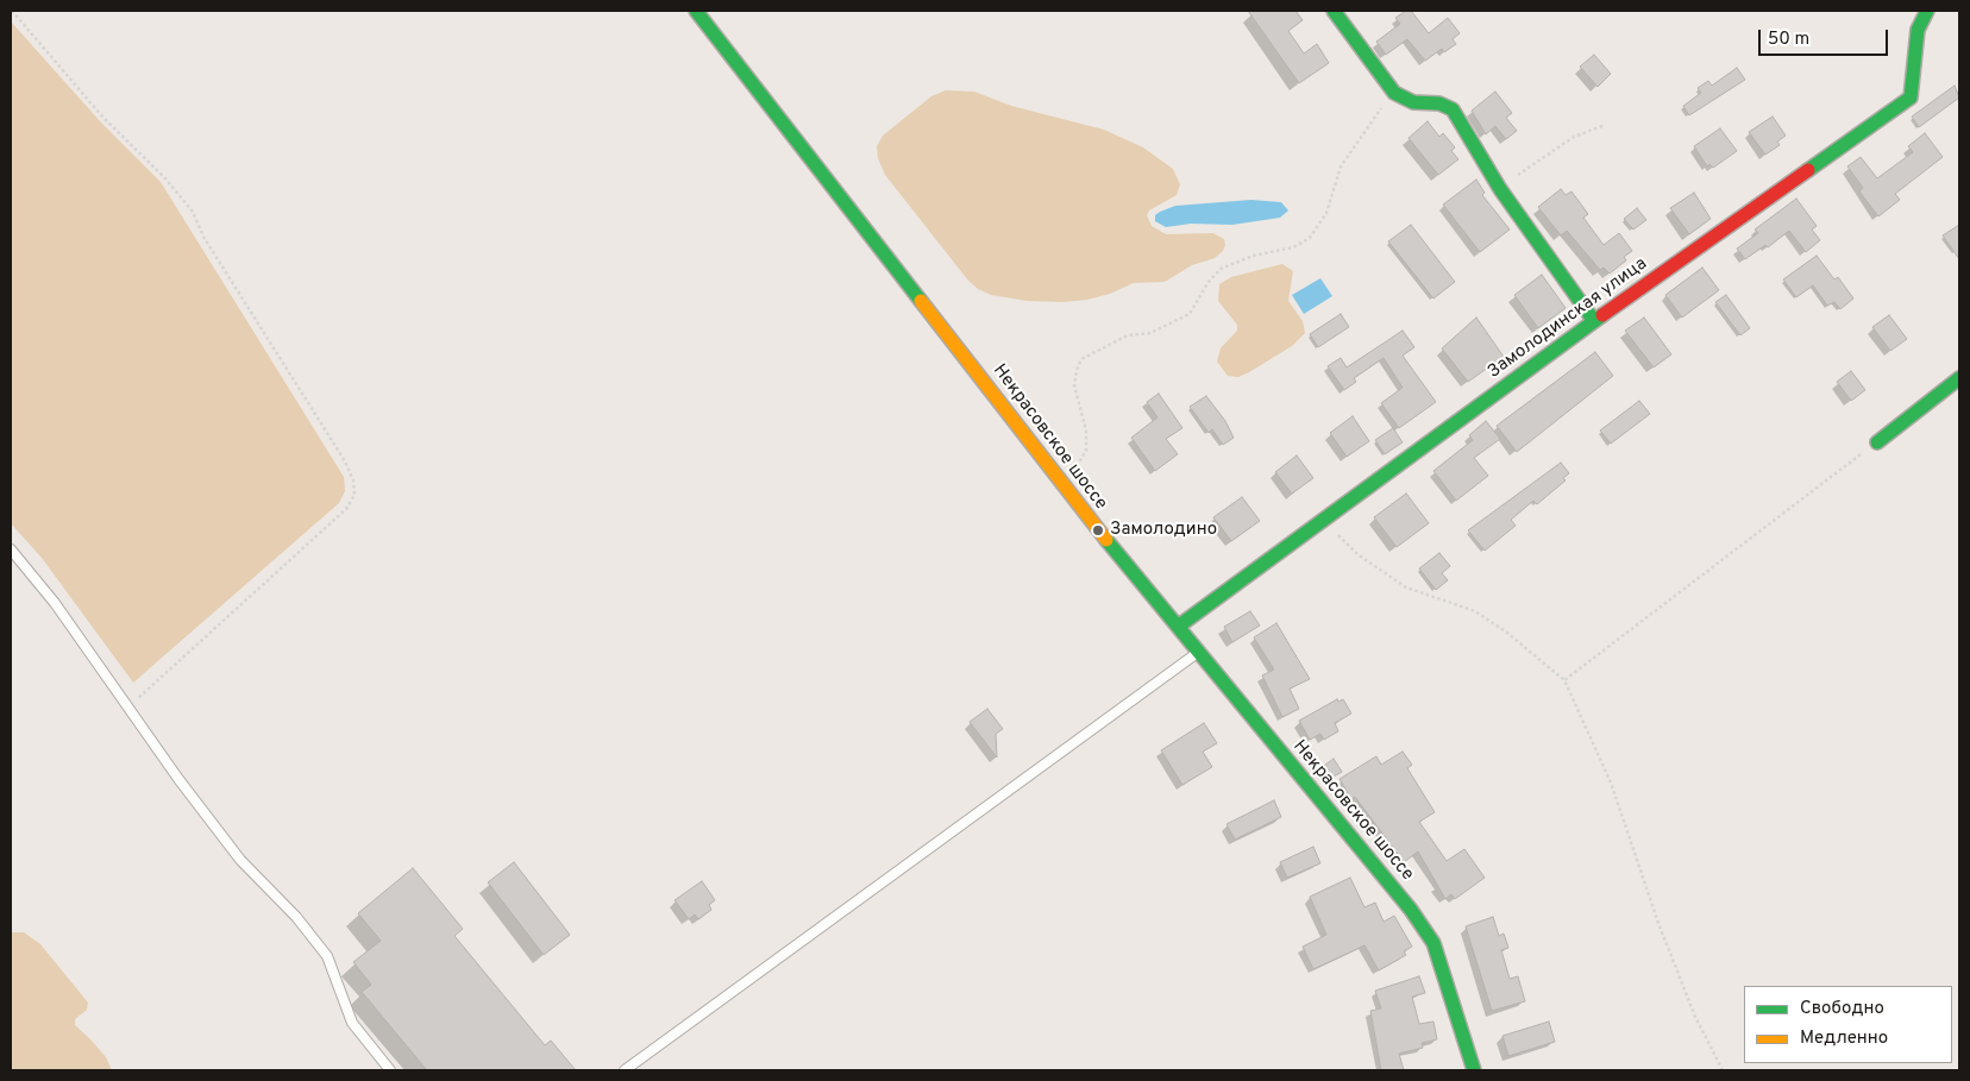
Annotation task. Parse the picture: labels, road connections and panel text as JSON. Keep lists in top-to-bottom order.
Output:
{
  "streets": {
    "street": ["Замолодинская улица", "Некрасовское шоссе"]
  },
  "crossings": [
    ["Замолодинская улица", "Некрасовское шоссе"]
  ],
  "places": ["Замолодино"],
  "legend": ["Свободно", "Медленно"],
  "scale_bar": "50 m"
}
